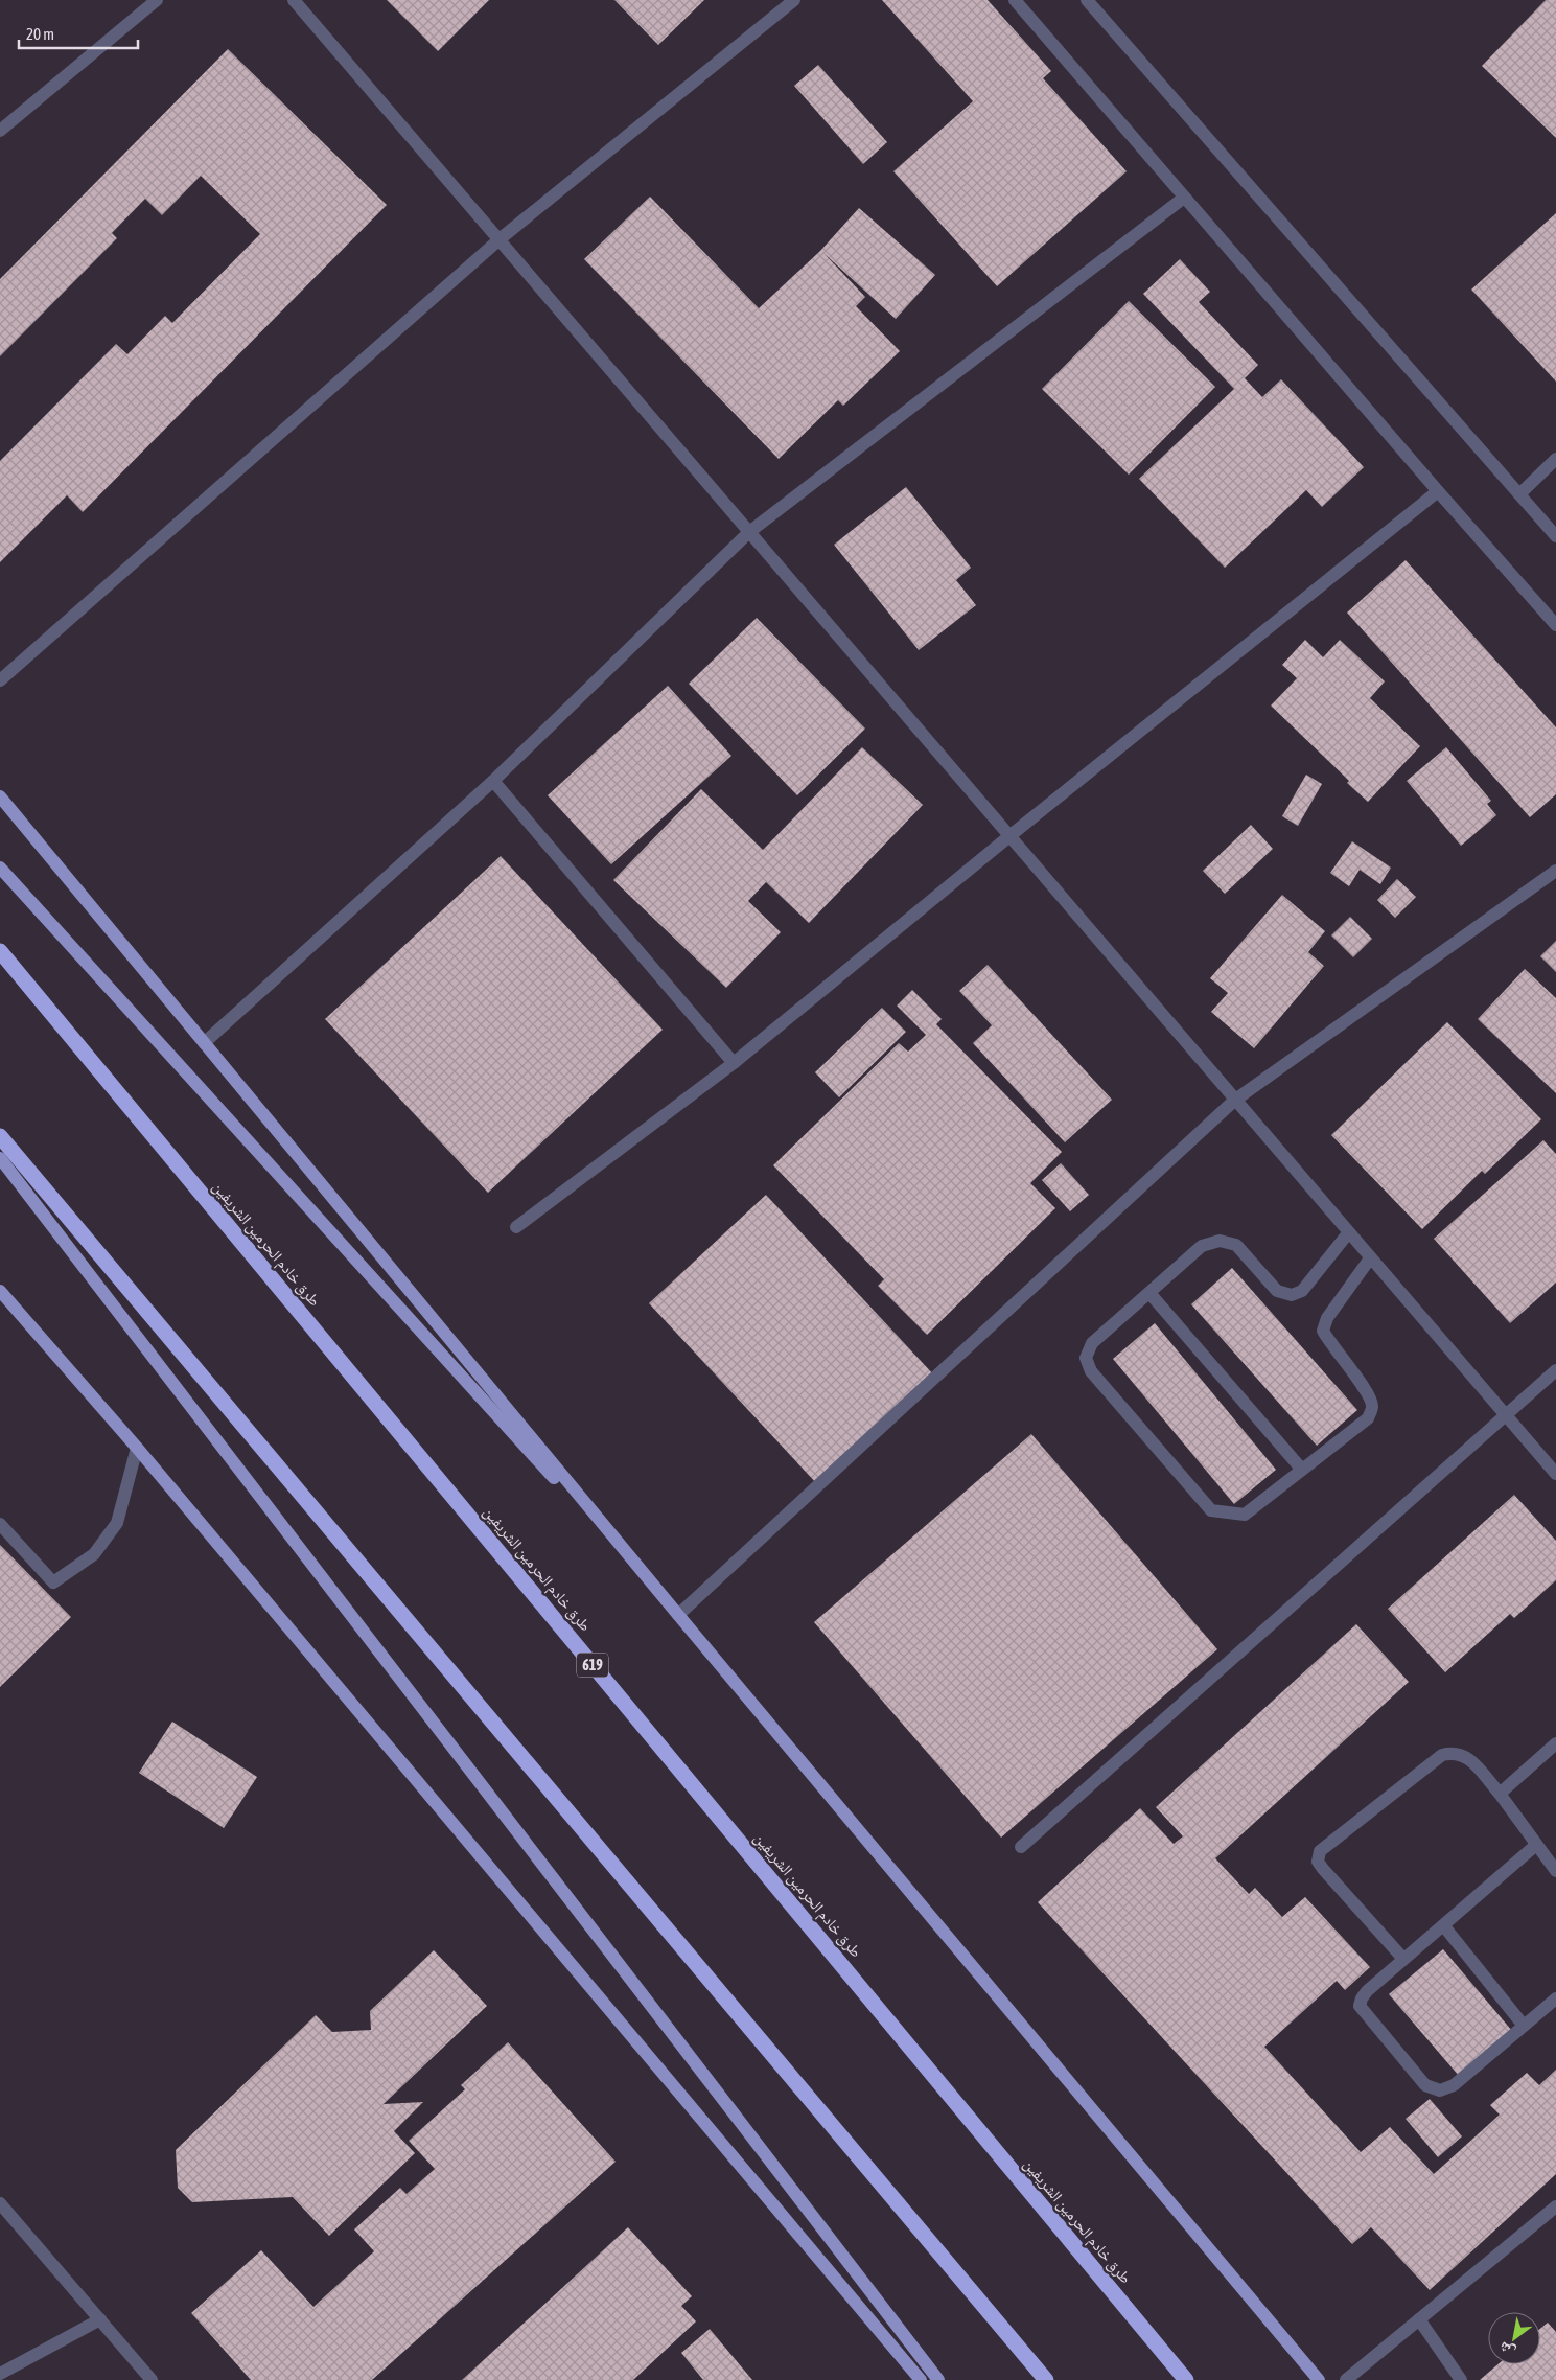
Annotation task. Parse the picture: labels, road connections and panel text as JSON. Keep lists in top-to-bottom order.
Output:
{
  "streets": {
    "highway": ["طرق خادم الحرمين الشريفين", "619"]
  },
  "scale_bar": "20 m",
  "north": "bottom left"
}
